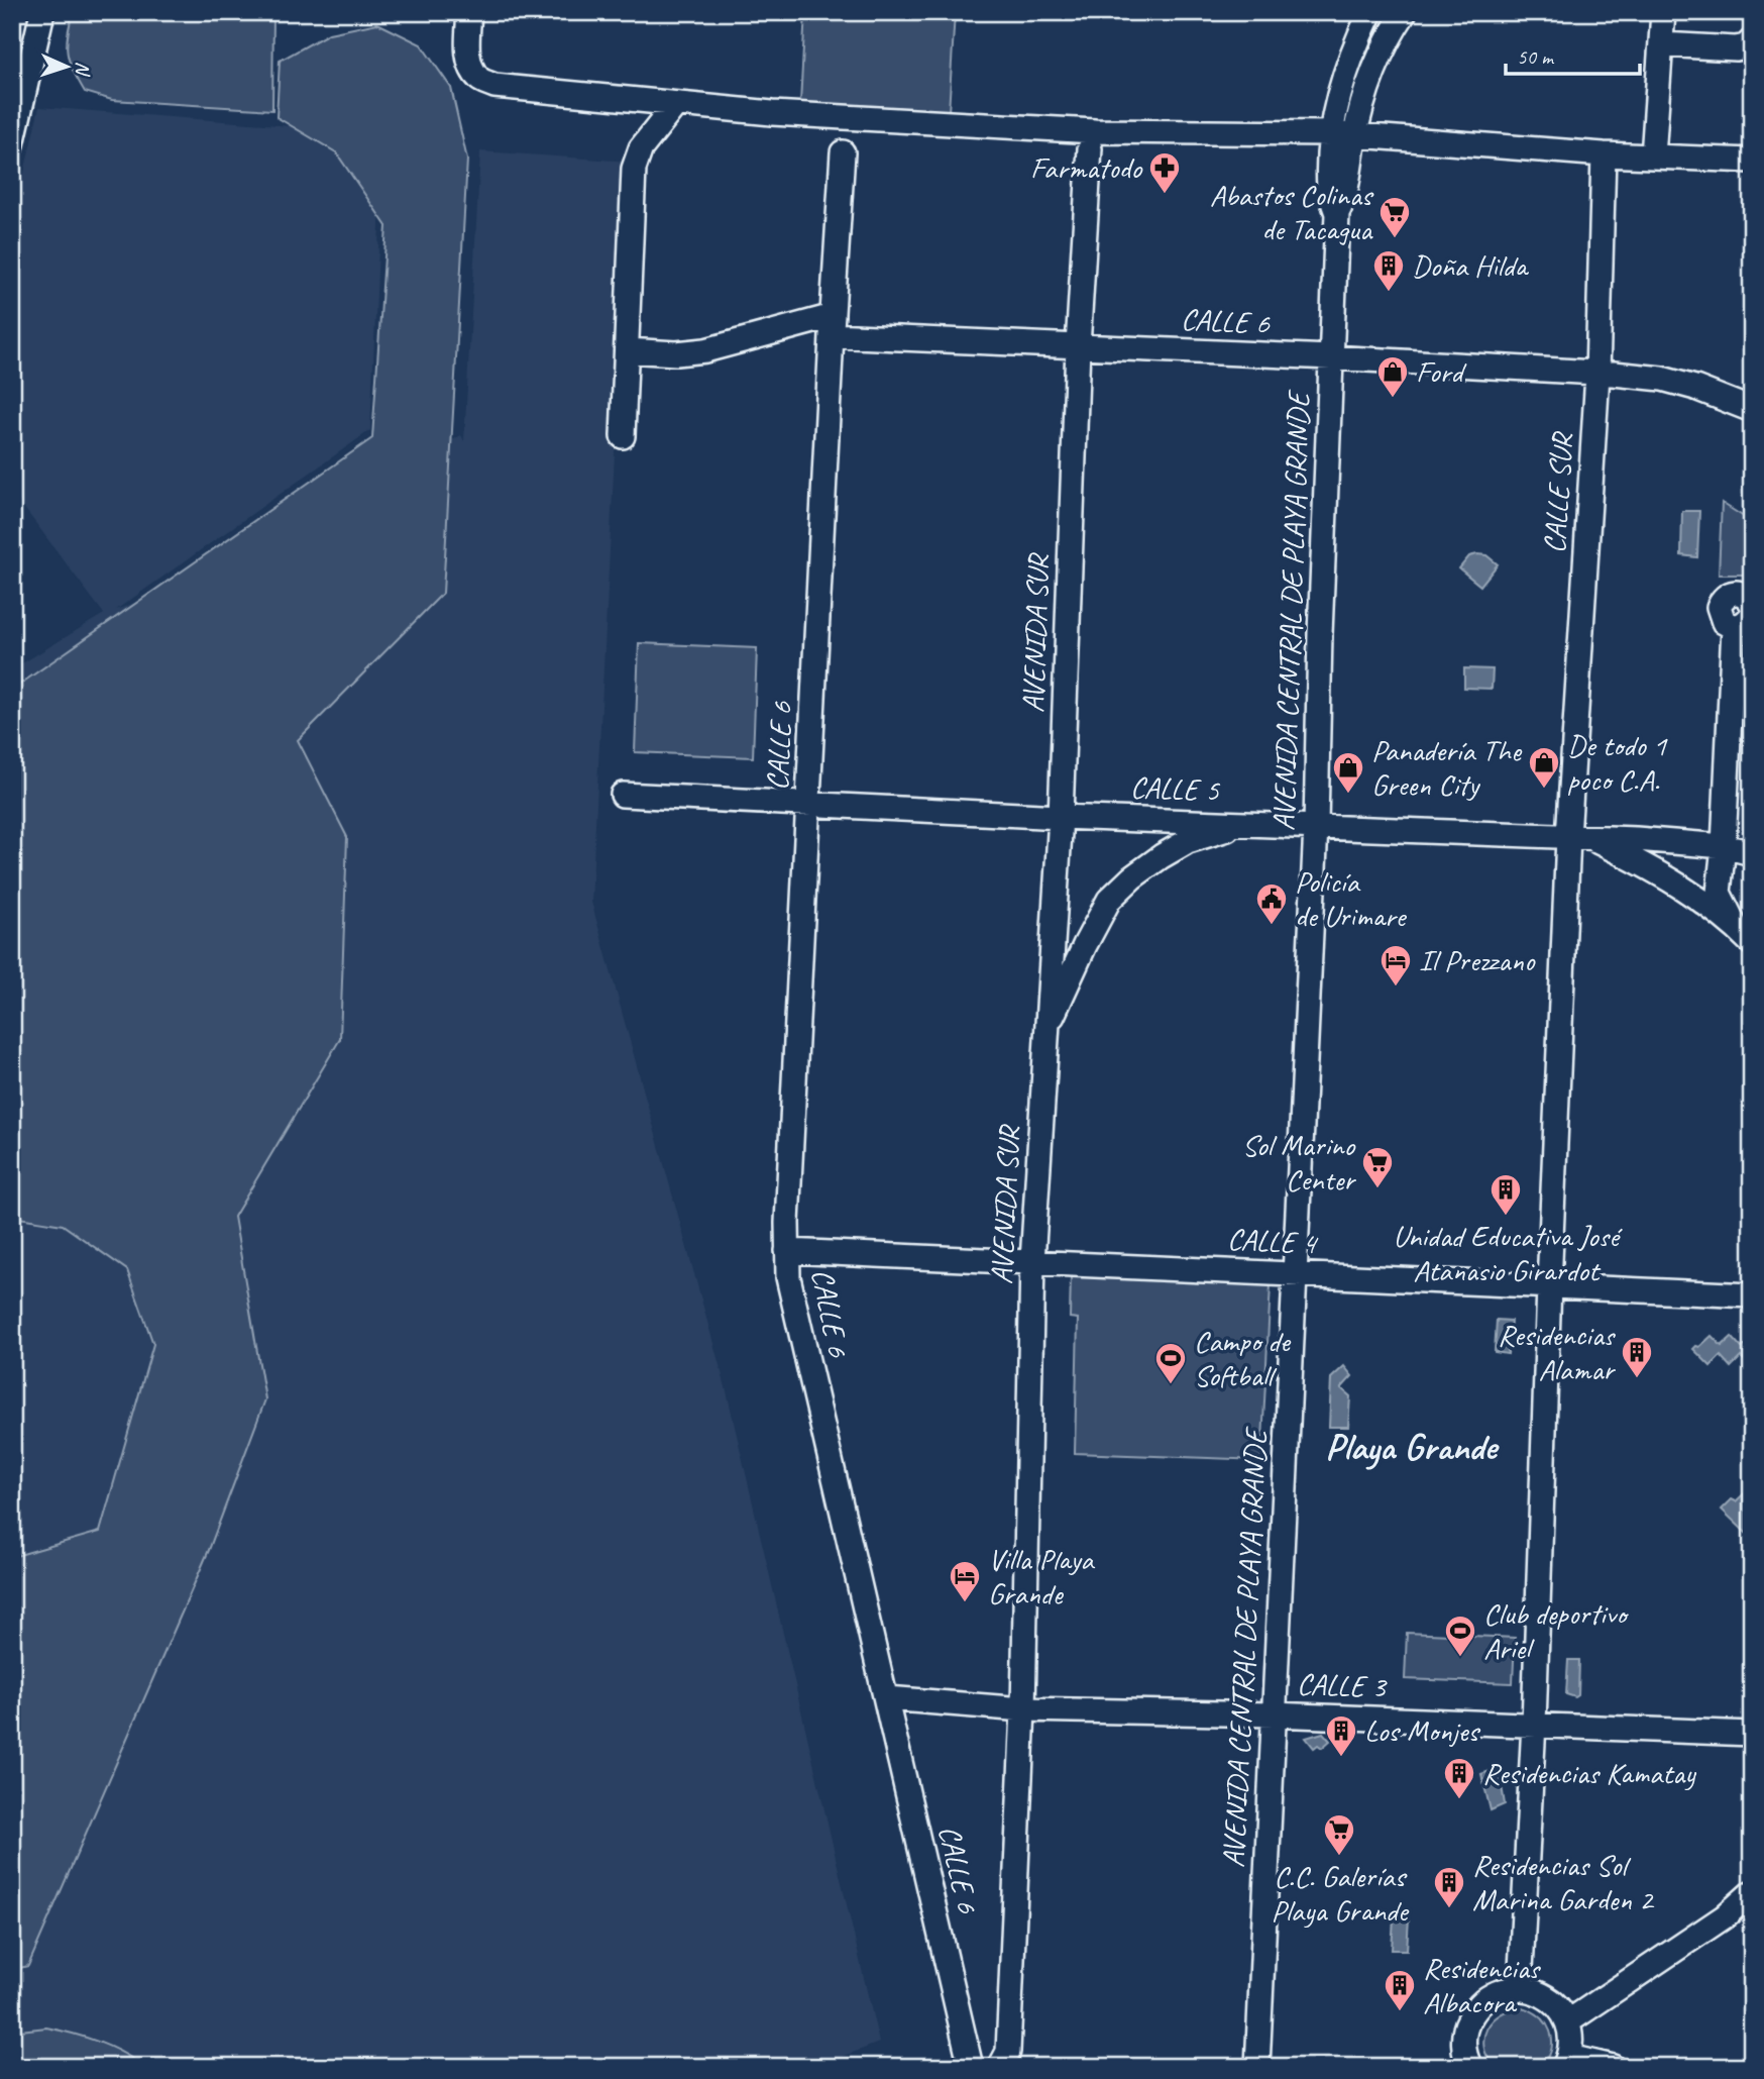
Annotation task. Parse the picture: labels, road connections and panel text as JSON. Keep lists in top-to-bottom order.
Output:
{
  "streets": {
    "street": [
      "CALLE 6",
      "CALLE SUR",
      "AVENIDA CENTRAL DE PLAYA GRANDE",
      "AVENIDA SUR",
      "CALLE 5",
      "CALLE 4",
      "CALLE 3"
    ]
  },
  "crossings": [
    ["CALLE 6", "CALLE SUR"],
    ["CALLE 6", "AVENIDA CENTRAL DE PLAYA GRANDE"],
    ["CALLE 6", "AVENIDA SUR"],
    ["CALLE 6", "CALLE 5"],
    ["CALLE 6", "CALLE 4"],
    ["CALLE 6", "CALLE 3"],
    ["CALLE SUR", "CALLE 5"],
    ["CALLE SUR", "CALLE 4"],
    ["CALLE SUR", "CALLE 3"],
    ["AVENIDA CENTRAL DE PLAYA GRANDE", "CALLE 5"],
    ["AVENIDA CENTRAL DE PLAYA GRANDE", "CALLE 4"],
    ["AVENIDA CENTRAL DE PLAYA GRANDE", "CALLE 3"],
    ["AVENIDA SUR", "CALLE 5"],
    ["AVENIDA SUR", "CALLE 4"],
    ["AVENIDA SUR", "CALLE 3"]
  ],
  "districts": ["Playa Grande"],
  "places": {
    "pharmacy": ["Farmatodo"],
    "supermarket": ["Abastos Colinas de Tacagua", "Sol Marino Center", "C.C. Galerías Playa Grande"],
    "building": [
      "Doña Hilda",
      "Unidad Educativa José Atanasio Girardot",
      "Residencias Alamar",
      "Los Monjes",
      "Residencias Kamatay",
      "Residencias Sol Marina Garden 2",
      "Residencias Albacora"
    ],
    "shop": ["Ford", "De todo 1 poco C.A.", "Panadería The Green City"],
    "public building": ["Policía de Urimare"],
    "hotel": ["Il Prezzano", "Villa Playa Grande"],
    "sports": ["Campo de Softball", "Club deportivo Ariel"]
  },
  "scale_bar": "50 m",
  "north": "right"
}
